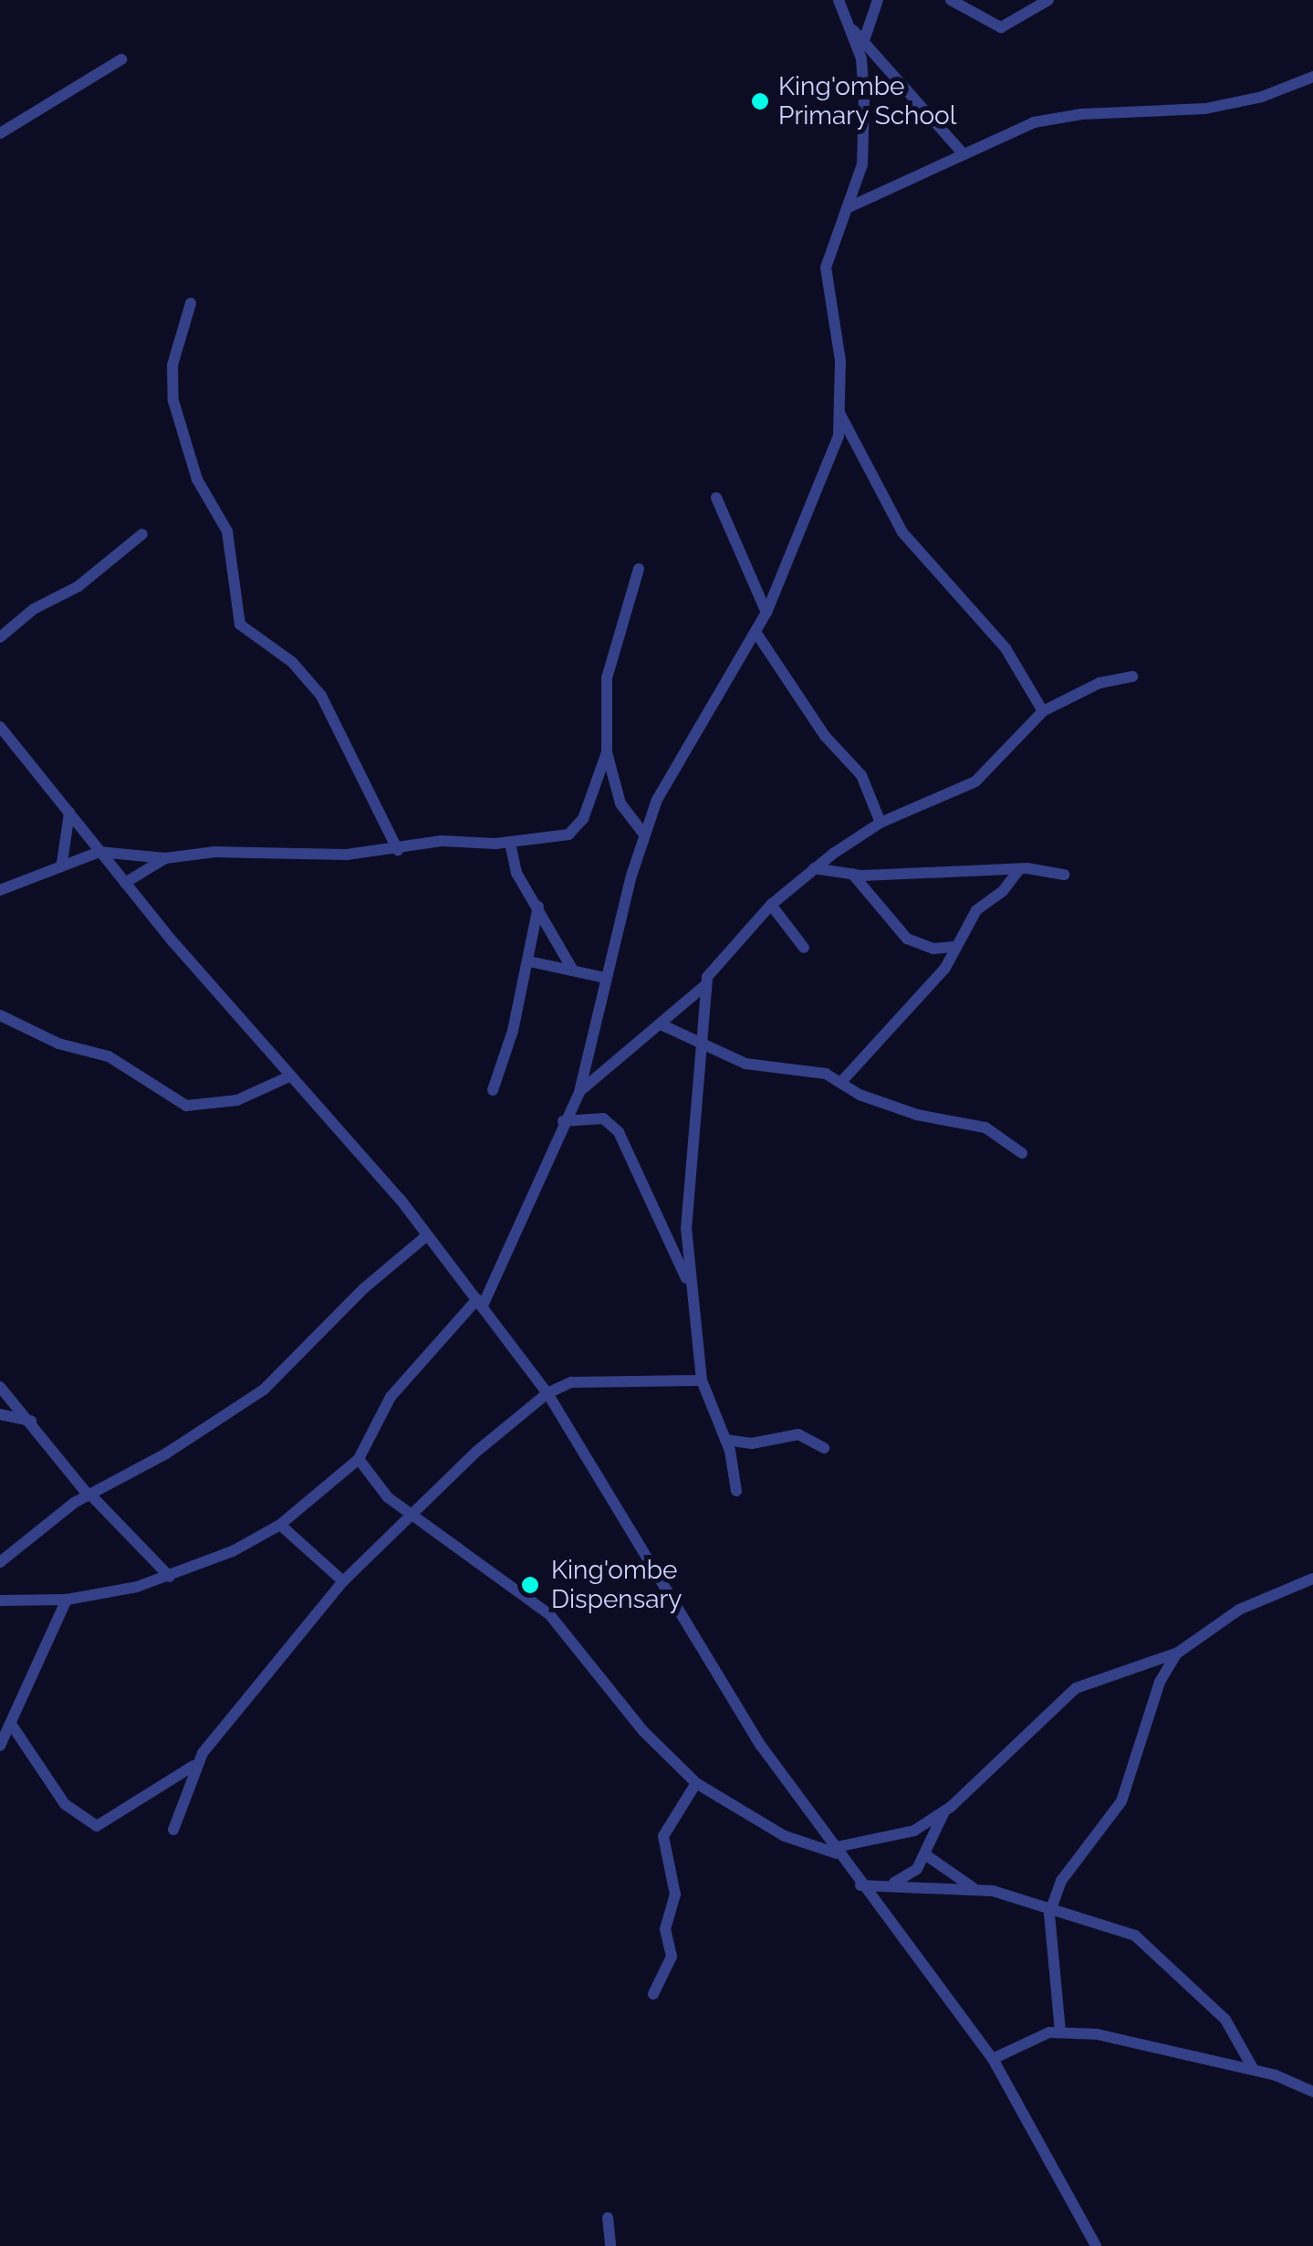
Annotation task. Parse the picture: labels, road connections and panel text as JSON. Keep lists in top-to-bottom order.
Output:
{
  "places": ["King'ombe Primary School", "King'ombe Dispensary"]
}
